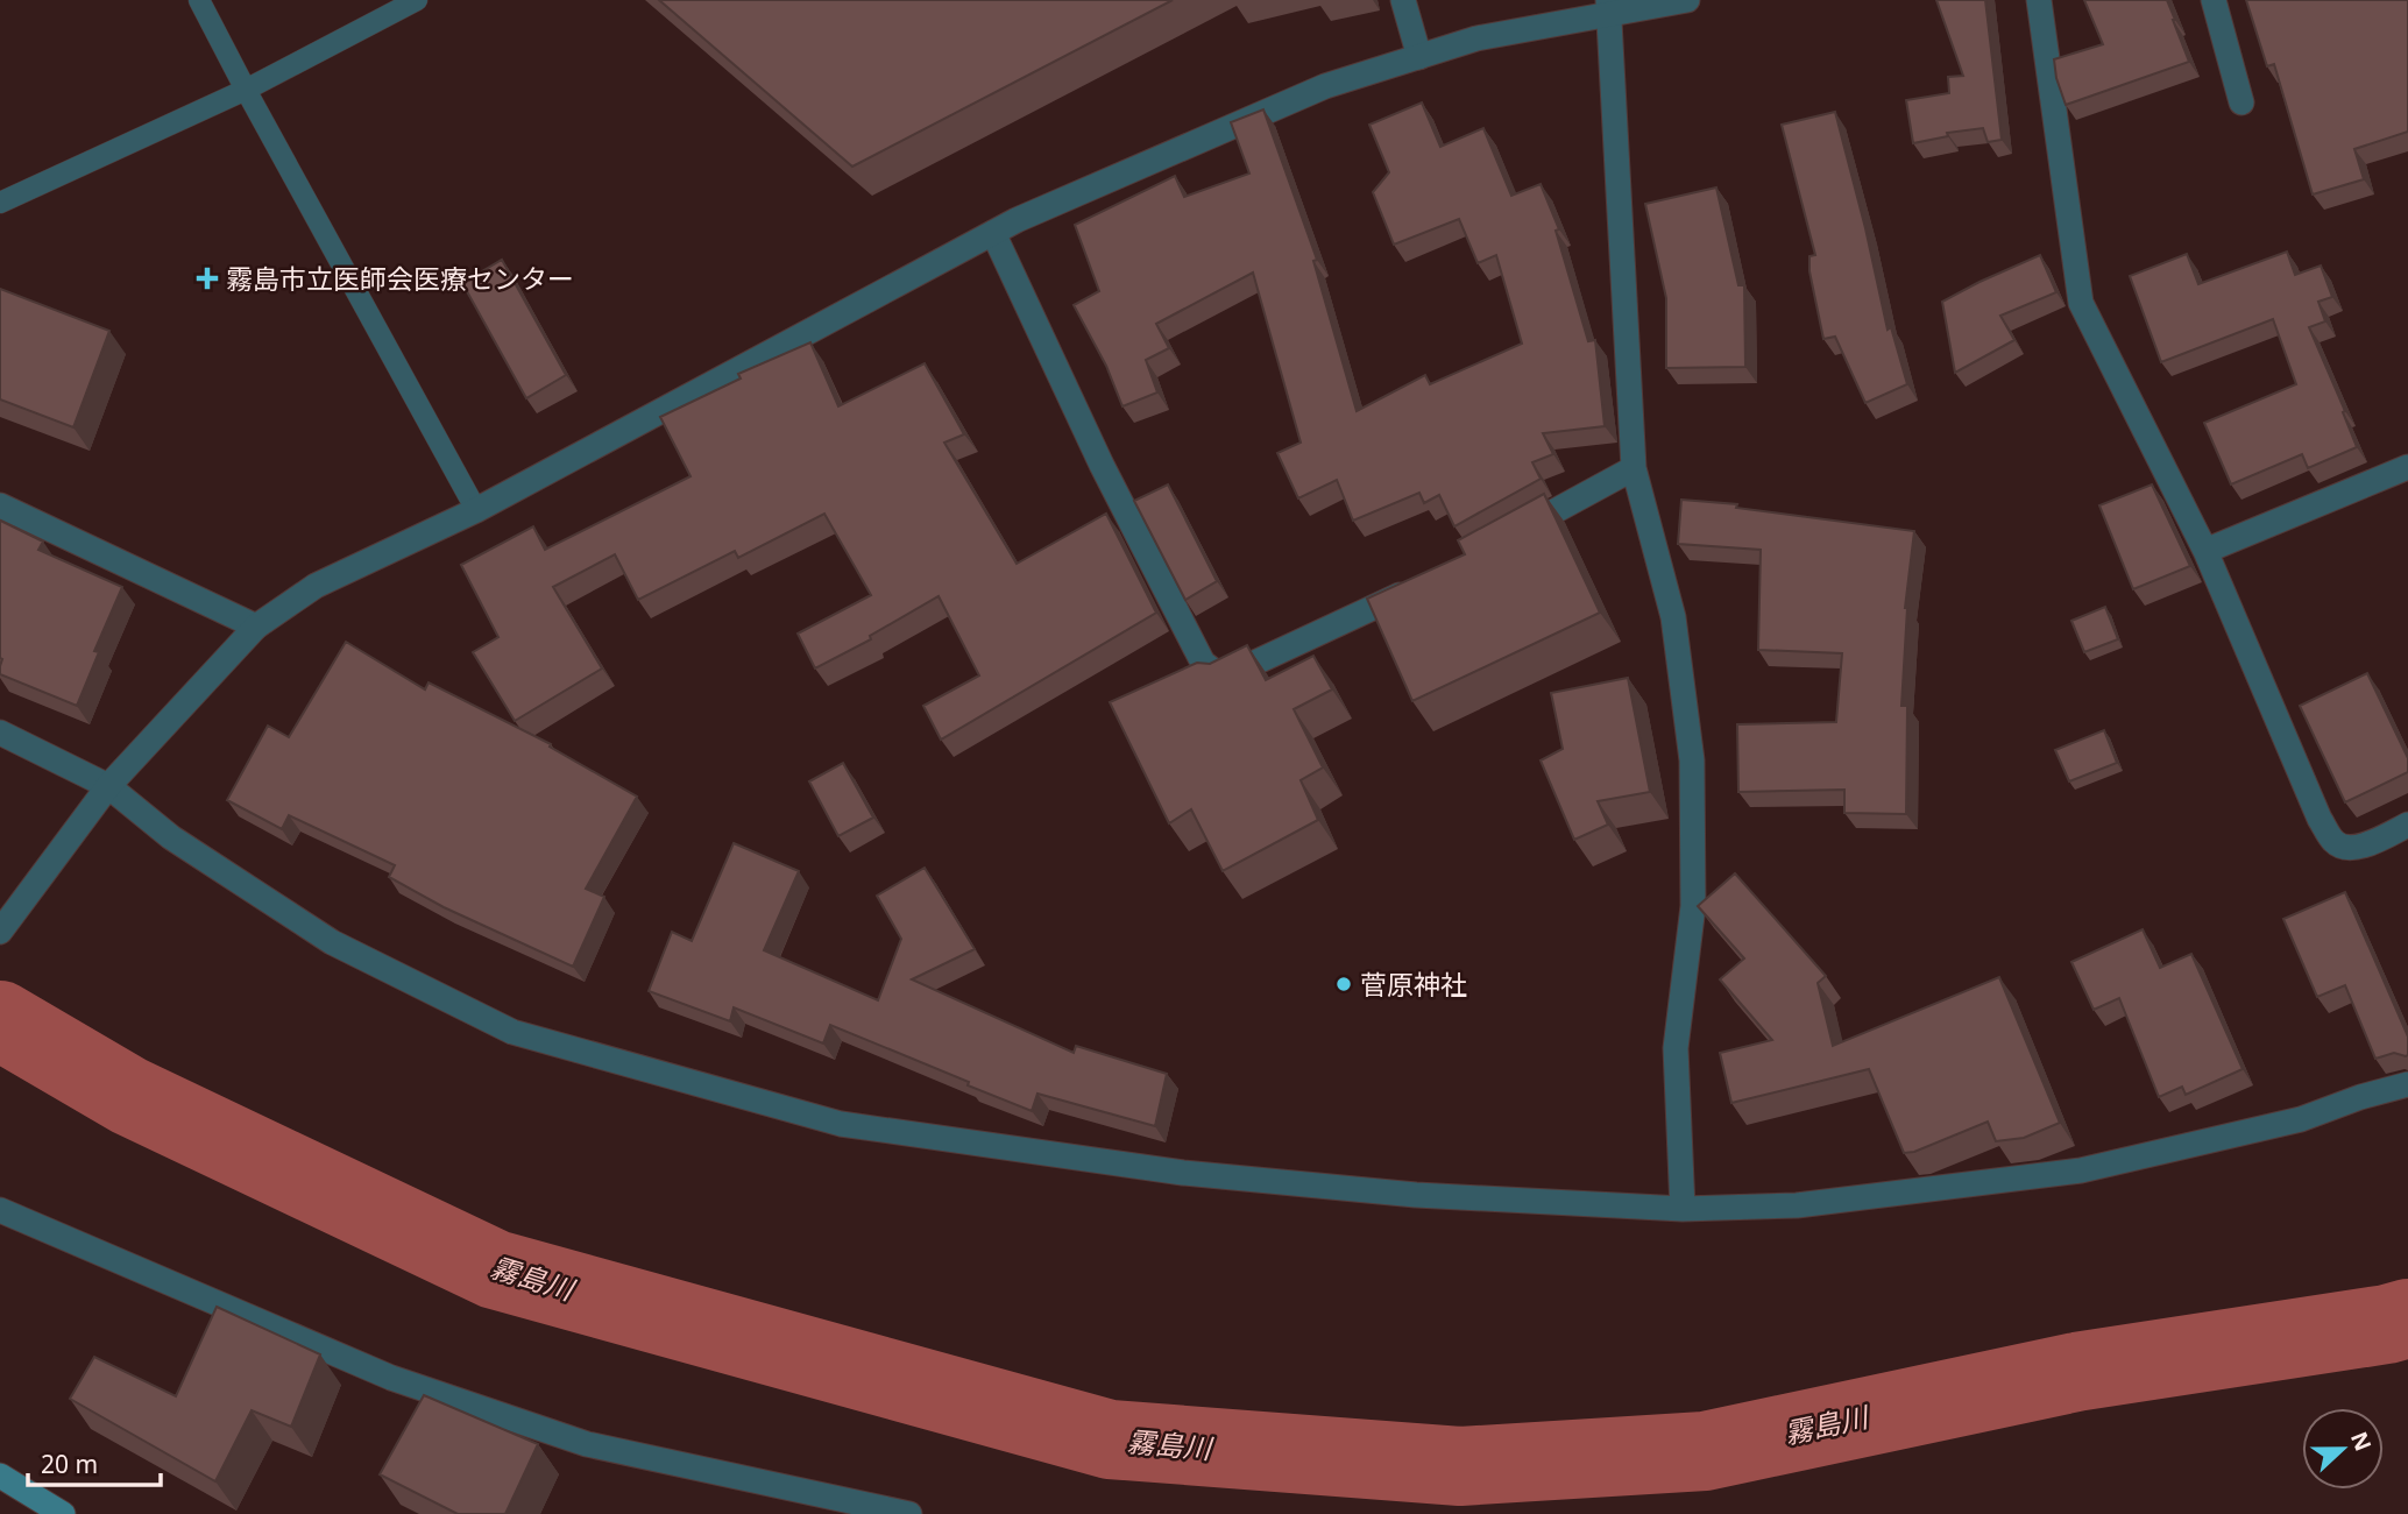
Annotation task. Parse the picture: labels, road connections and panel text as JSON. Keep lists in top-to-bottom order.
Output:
{
  "water": ["霧島川"],
  "places": {
    "health": ["霧島市立医師会医療センター"],
    "other": ["菅原神社"]
  },
  "scale_bar": "20 m",
  "north": "right"
}
